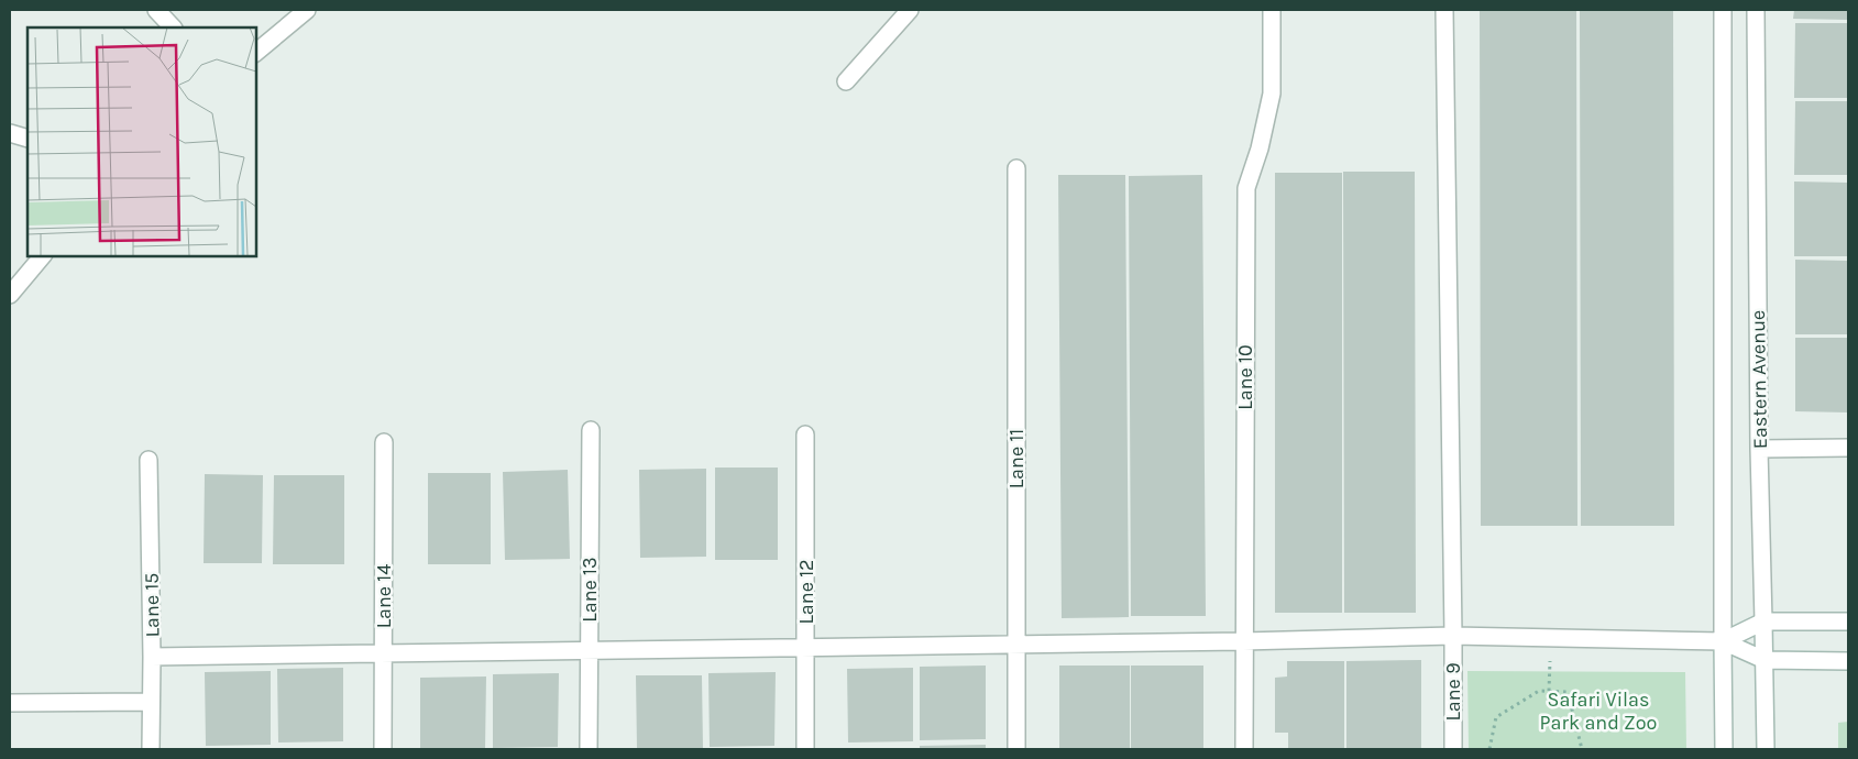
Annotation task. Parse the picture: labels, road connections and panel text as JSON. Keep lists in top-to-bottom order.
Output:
{
  "streets": {
    "street": [
      "Lane 10",
      "Eastern Avenue",
      "Lane 11",
      "Lane 13",
      "Lane 12",
      "Lane 14",
      "Lane 15",
      "Lane 9"
    ]
  },
  "parks": ["Safari Vilas Park and Zoo"]
}
